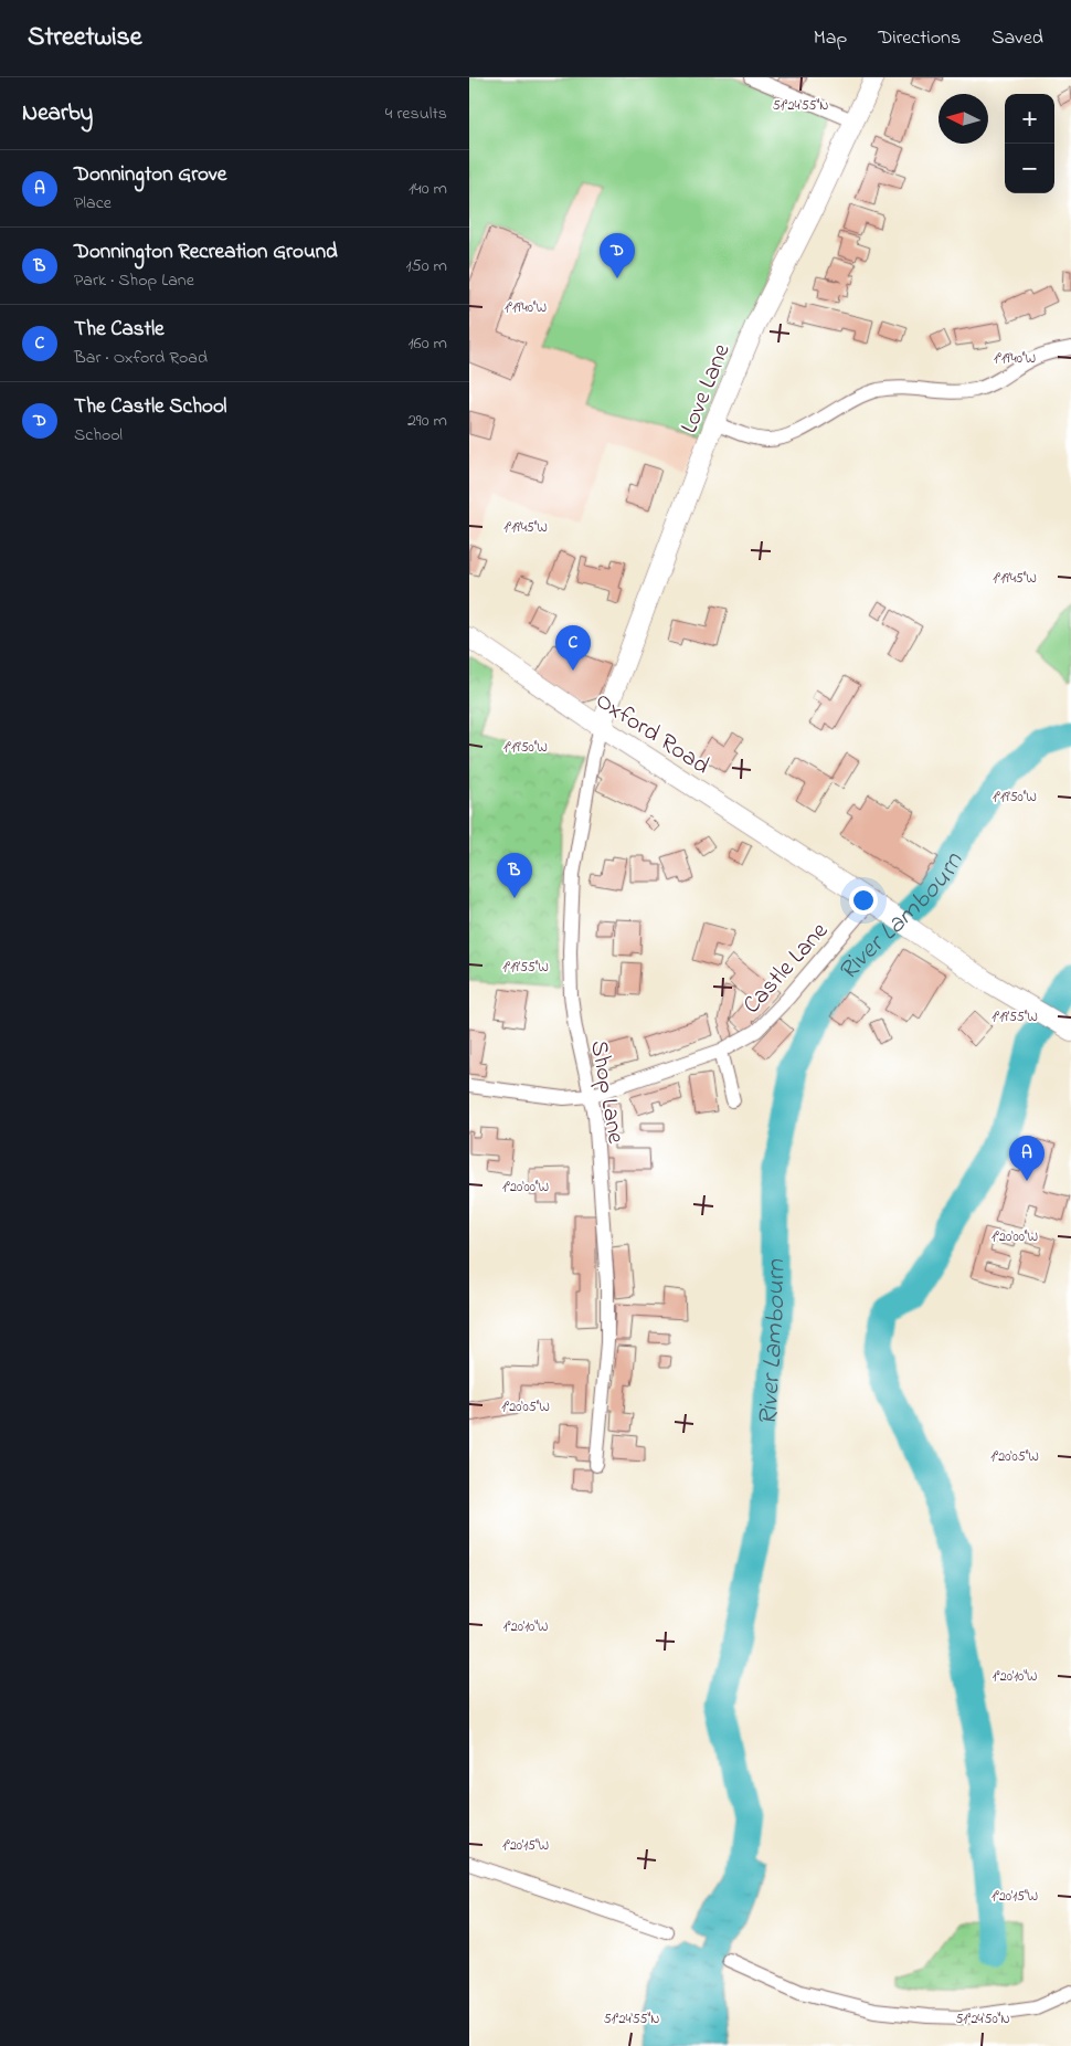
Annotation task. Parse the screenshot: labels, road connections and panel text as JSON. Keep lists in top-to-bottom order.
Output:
{
  "streets": {
    "main road": ["Love Lane", "Oxford Road"],
    "street": ["Castle Lane", "Shop Lane"]
  },
  "crossings": [
    ["Love Lane", "Oxford Road"],
    ["Love Lane", "Shop Lane"],
    ["Oxford Road", "Castle Lane"],
    ["Oxford Road", "Shop Lane"],
    ["Castle Lane", "Shop Lane"]
  ],
  "water": ["River Lambourn"],
  "north": "left",
  "page": {
    "header": "Streetwise",
    "nav": ["Map", "Directions", "Saved"],
    "heading": ["Nearby", "4 results"],
    "map_buttons": ["+", "−"],
    "list": [
      {
        "mark": "A",
        "name": "Donnington Grove",
        "note": "Place",
        "value": "140 m"
      },
      {
        "mark": "B",
        "name": "Donnington Recreation Ground",
        "note": "Park · Shop Lane",
        "value": "150 m"
      },
      {
        "mark": "C",
        "name": "The Castle",
        "note": "Bar · Oxford Road",
        "value": "160 m"
      },
      {
        "mark": "D",
        "name": "The Castle School",
        "note": "School",
        "value": "290 m"
      }
    ],
    "pins": [
      "D",
      "C",
      "B",
      "A"
    ]
  },
  "coordinates": [
    "51°24'55\"N",
    "1°19'40\"W",
    "1°19'45\"W",
    "1°19'50\"W",
    "1°19'55\"W",
    "1°20'00\"W",
    "1°20'05\"W",
    "1°20'10\"W",
    "1°20'15\"W",
    "51°24'50\"N"
  ]
}
